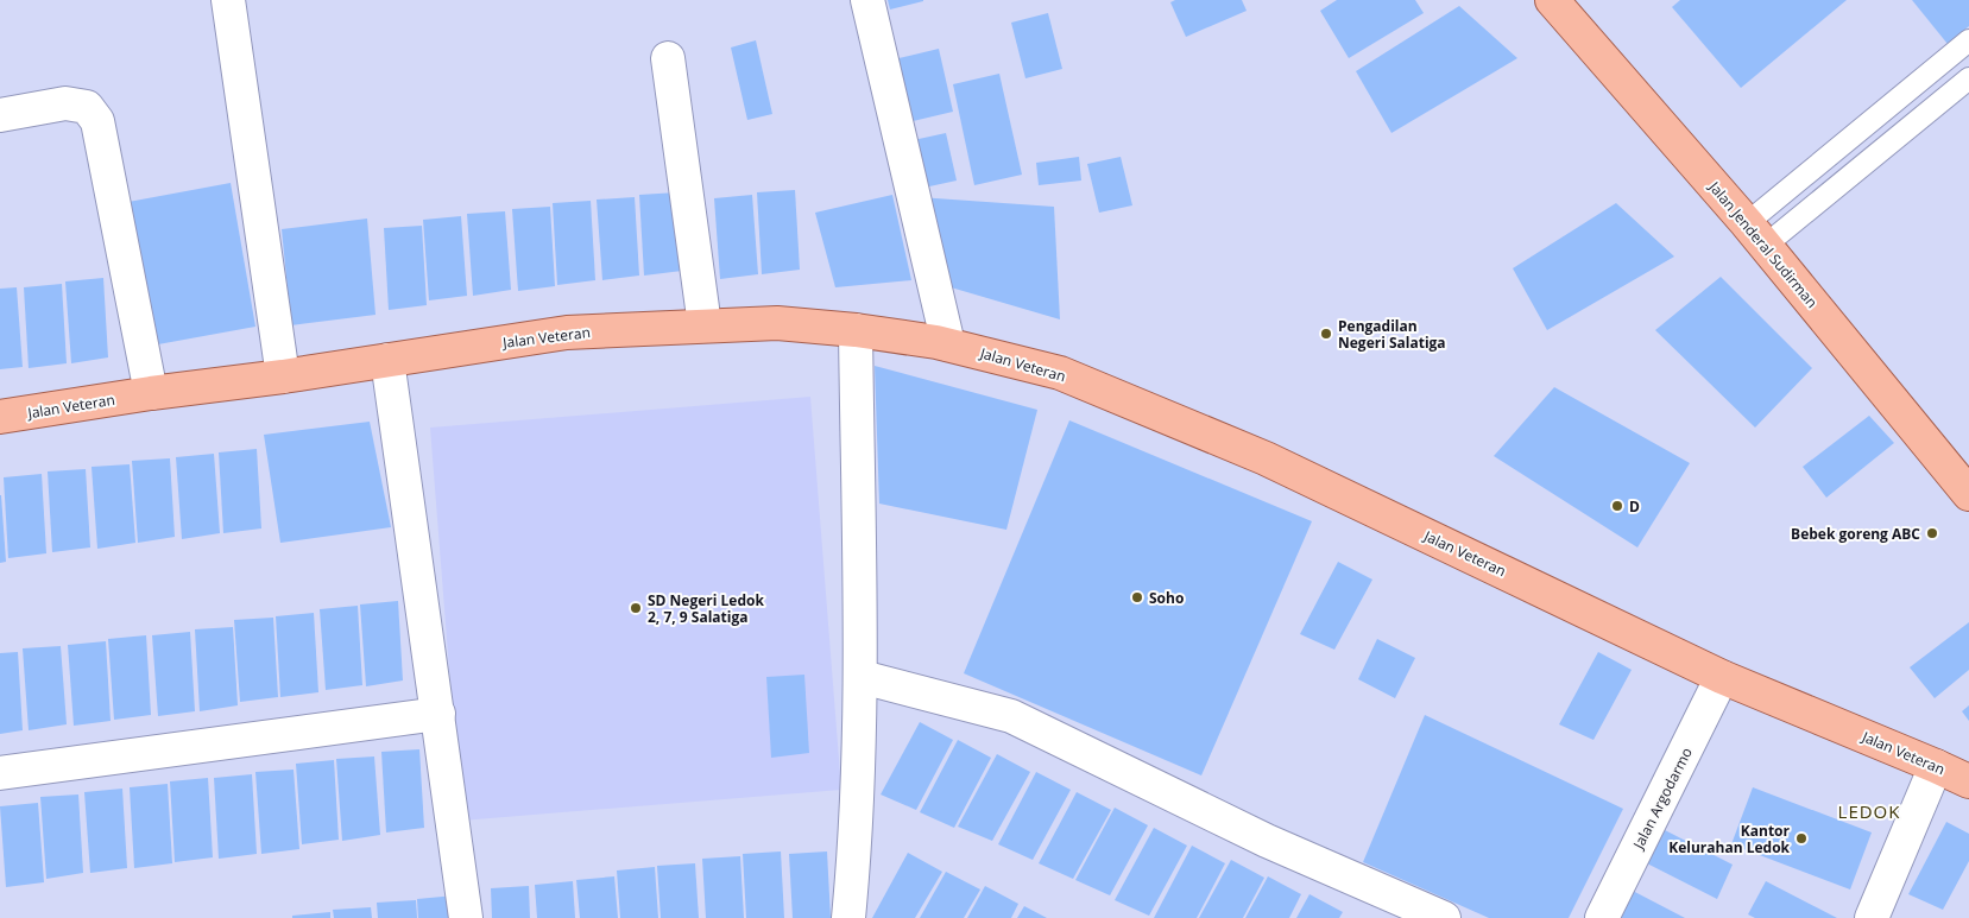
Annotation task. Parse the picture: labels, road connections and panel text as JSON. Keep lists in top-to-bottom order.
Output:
{
  "streets": {
    "main road": ["Jalan Jenderal Sudirman", "Jalan Veteran"],
    "street": ["Jalan Argodarmo"]
  },
  "crossings": [
    ["Jalan Veteran", "Jalan Argodarmo"]
  ],
  "districts": ["LEDOK"],
  "places": [
    "Pengadilan Negeri Salatiga",
    "D",
    "Bebek goreng ABC",
    "Soho",
    "SD Negeri Ledok 2, 7, 9 Salatiga",
    "Kantor Kelurahan Ledok"
  ]
}
